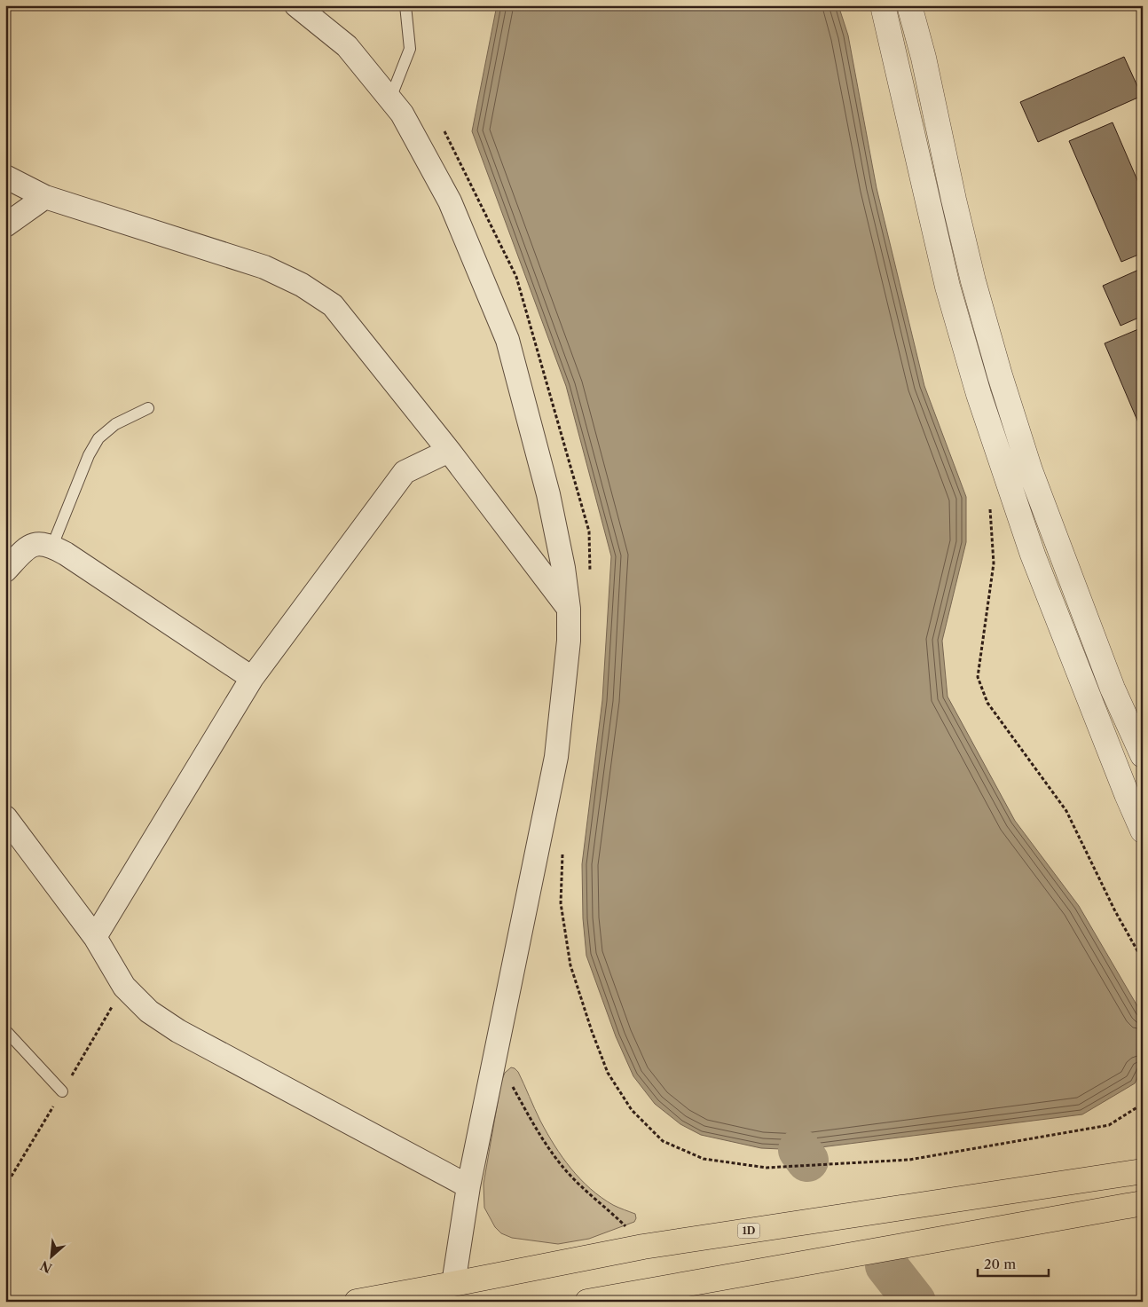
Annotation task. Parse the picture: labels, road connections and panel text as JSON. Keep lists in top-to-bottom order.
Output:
{
  "streets": {
    "highway": ["1D"]
  },
  "scale_bar": "20 m",
  "north": "bottom left"
}
